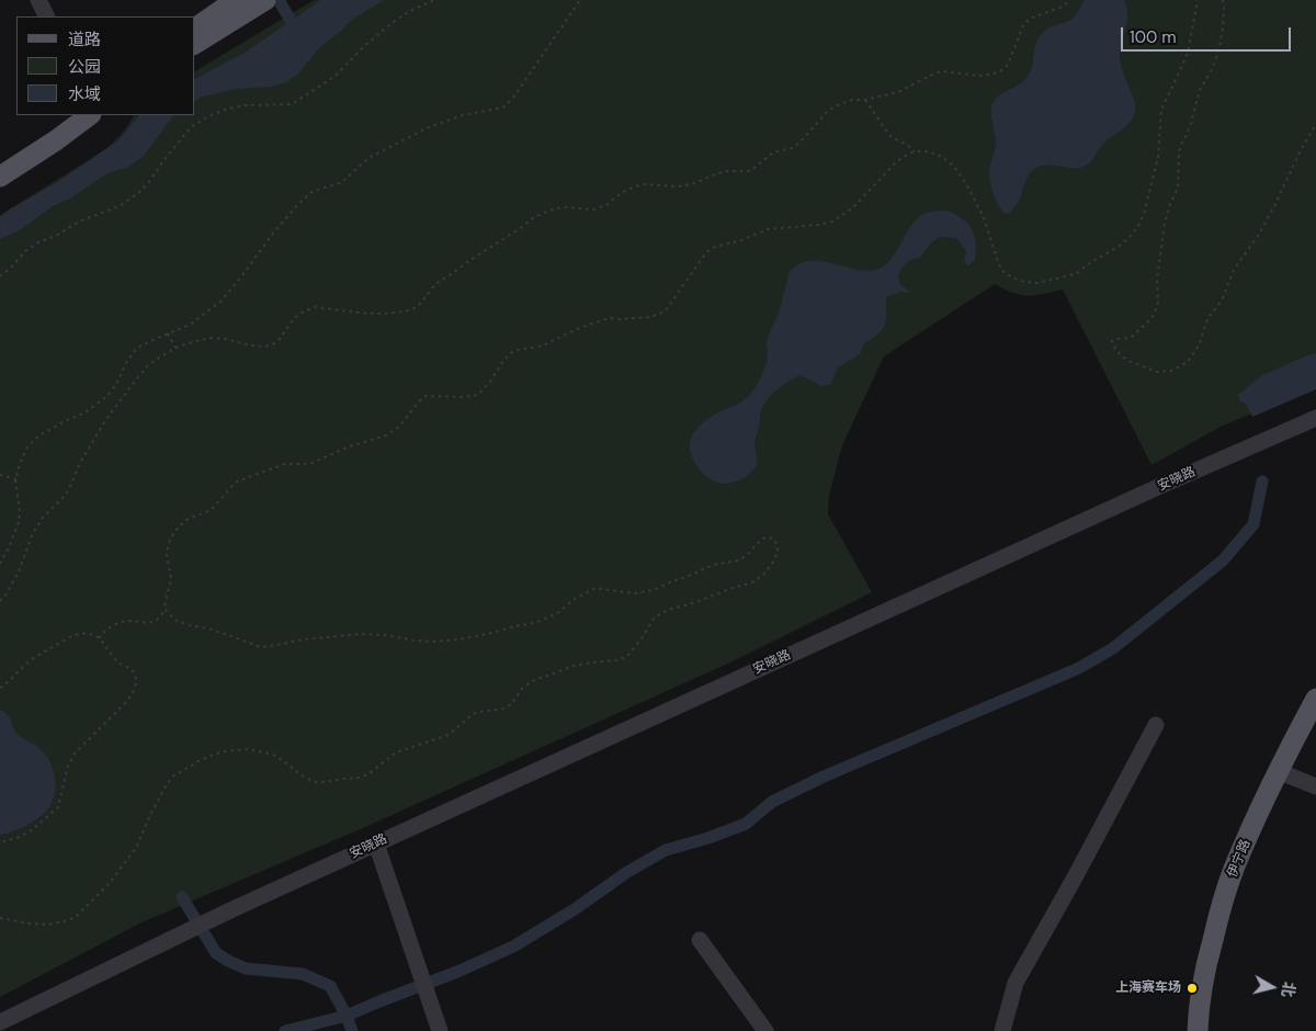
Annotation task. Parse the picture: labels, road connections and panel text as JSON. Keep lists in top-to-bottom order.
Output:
{
  "streets": {
    "main road": ["伊宁路"],
    "street": ["安晓路"]
  },
  "places": ["上海赛车场"],
  "legend": ["道路", "公园", "水域"],
  "scale_bar": "100 m",
  "north": "right"
}
